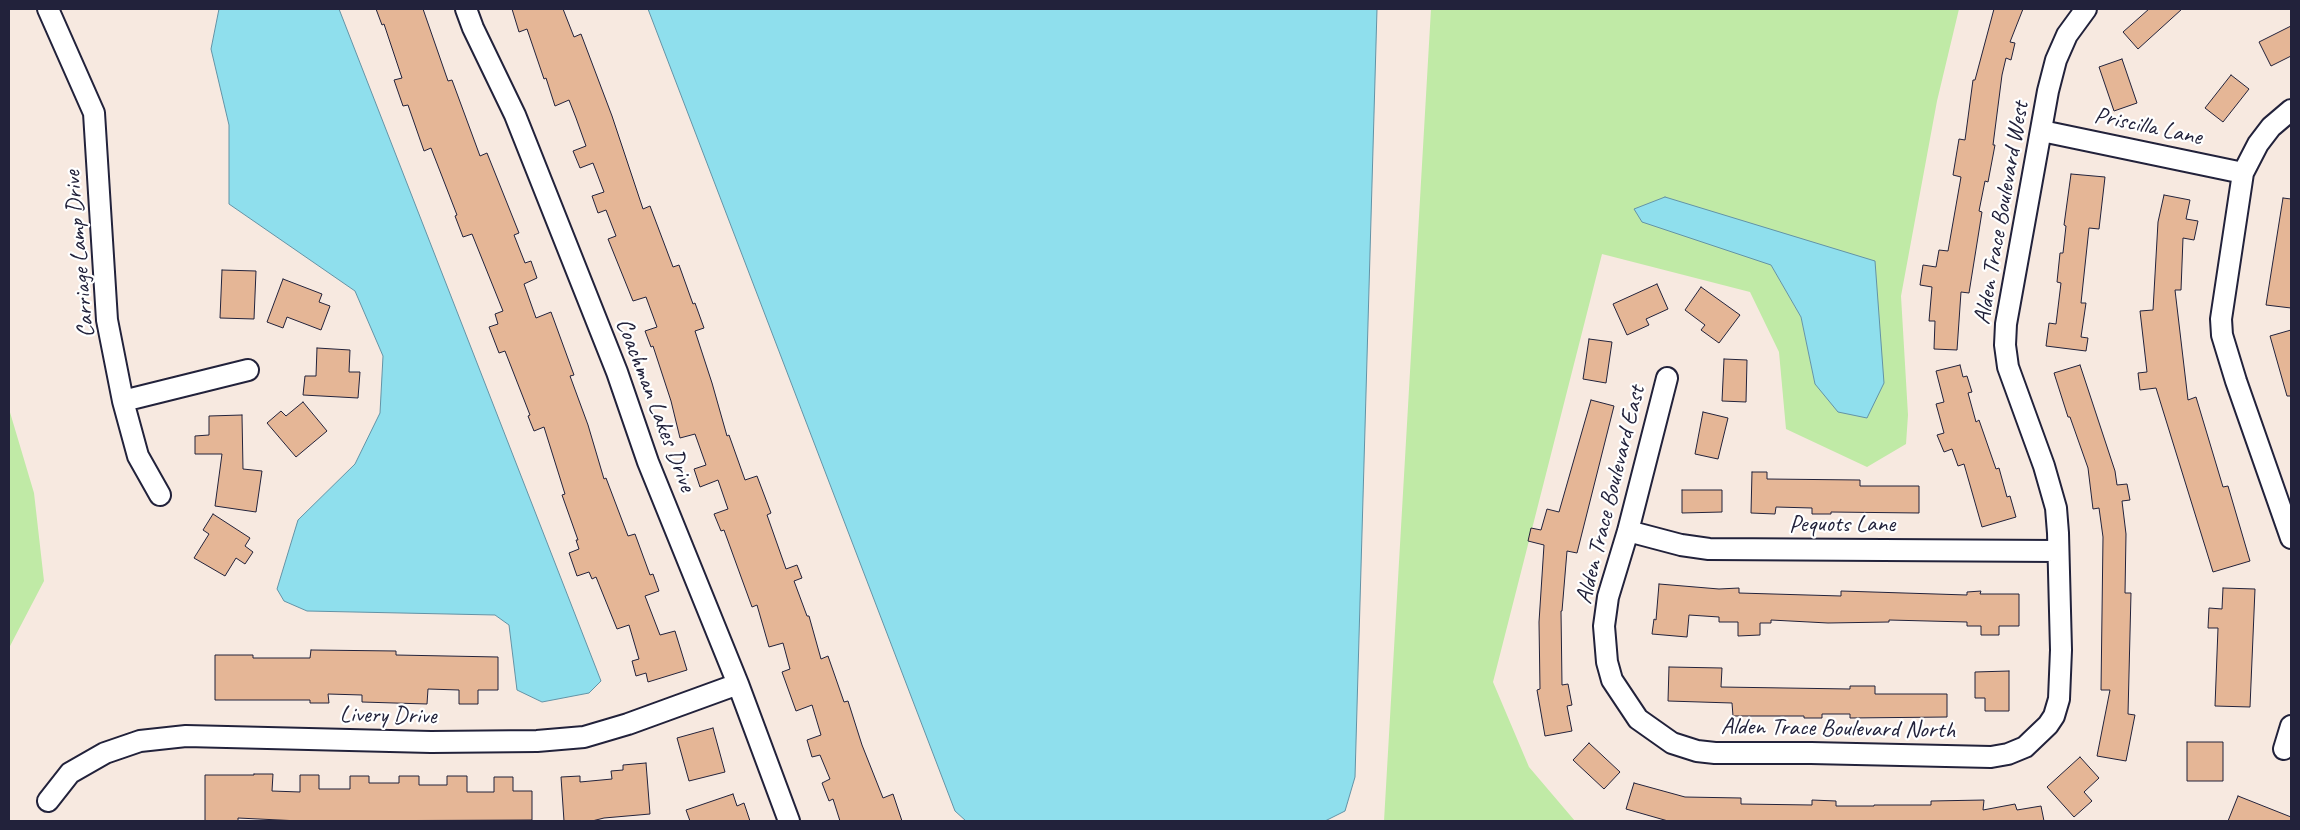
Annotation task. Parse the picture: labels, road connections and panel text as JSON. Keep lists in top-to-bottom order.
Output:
{
  "streets": {
    "street": [
      "Priscilla Lane",
      "Alden Trace Boulevard West",
      "Carriage Lamp Drive",
      "Coachman Lakes Drive",
      "Alden Trace Boulevard East",
      "Pequots Lane",
      "Livery Drive",
      "Alden Trace Boulevard North"
    ]
  },
  "crossings": [
    ["Priscilla Lane", "Alden Trace Boulevard West"],
    ["Alden Trace Boulevard West", "Pequots Lane"],
    ["Alden Trace Boulevard West", "Alden Trace Boulevard North"],
    ["Coachman Lakes Drive", "Livery Drive"],
    ["Alden Trace Boulevard East", "Pequots Lane"],
    ["Alden Trace Boulevard East", "Alden Trace Boulevard North"]
  ]
}
